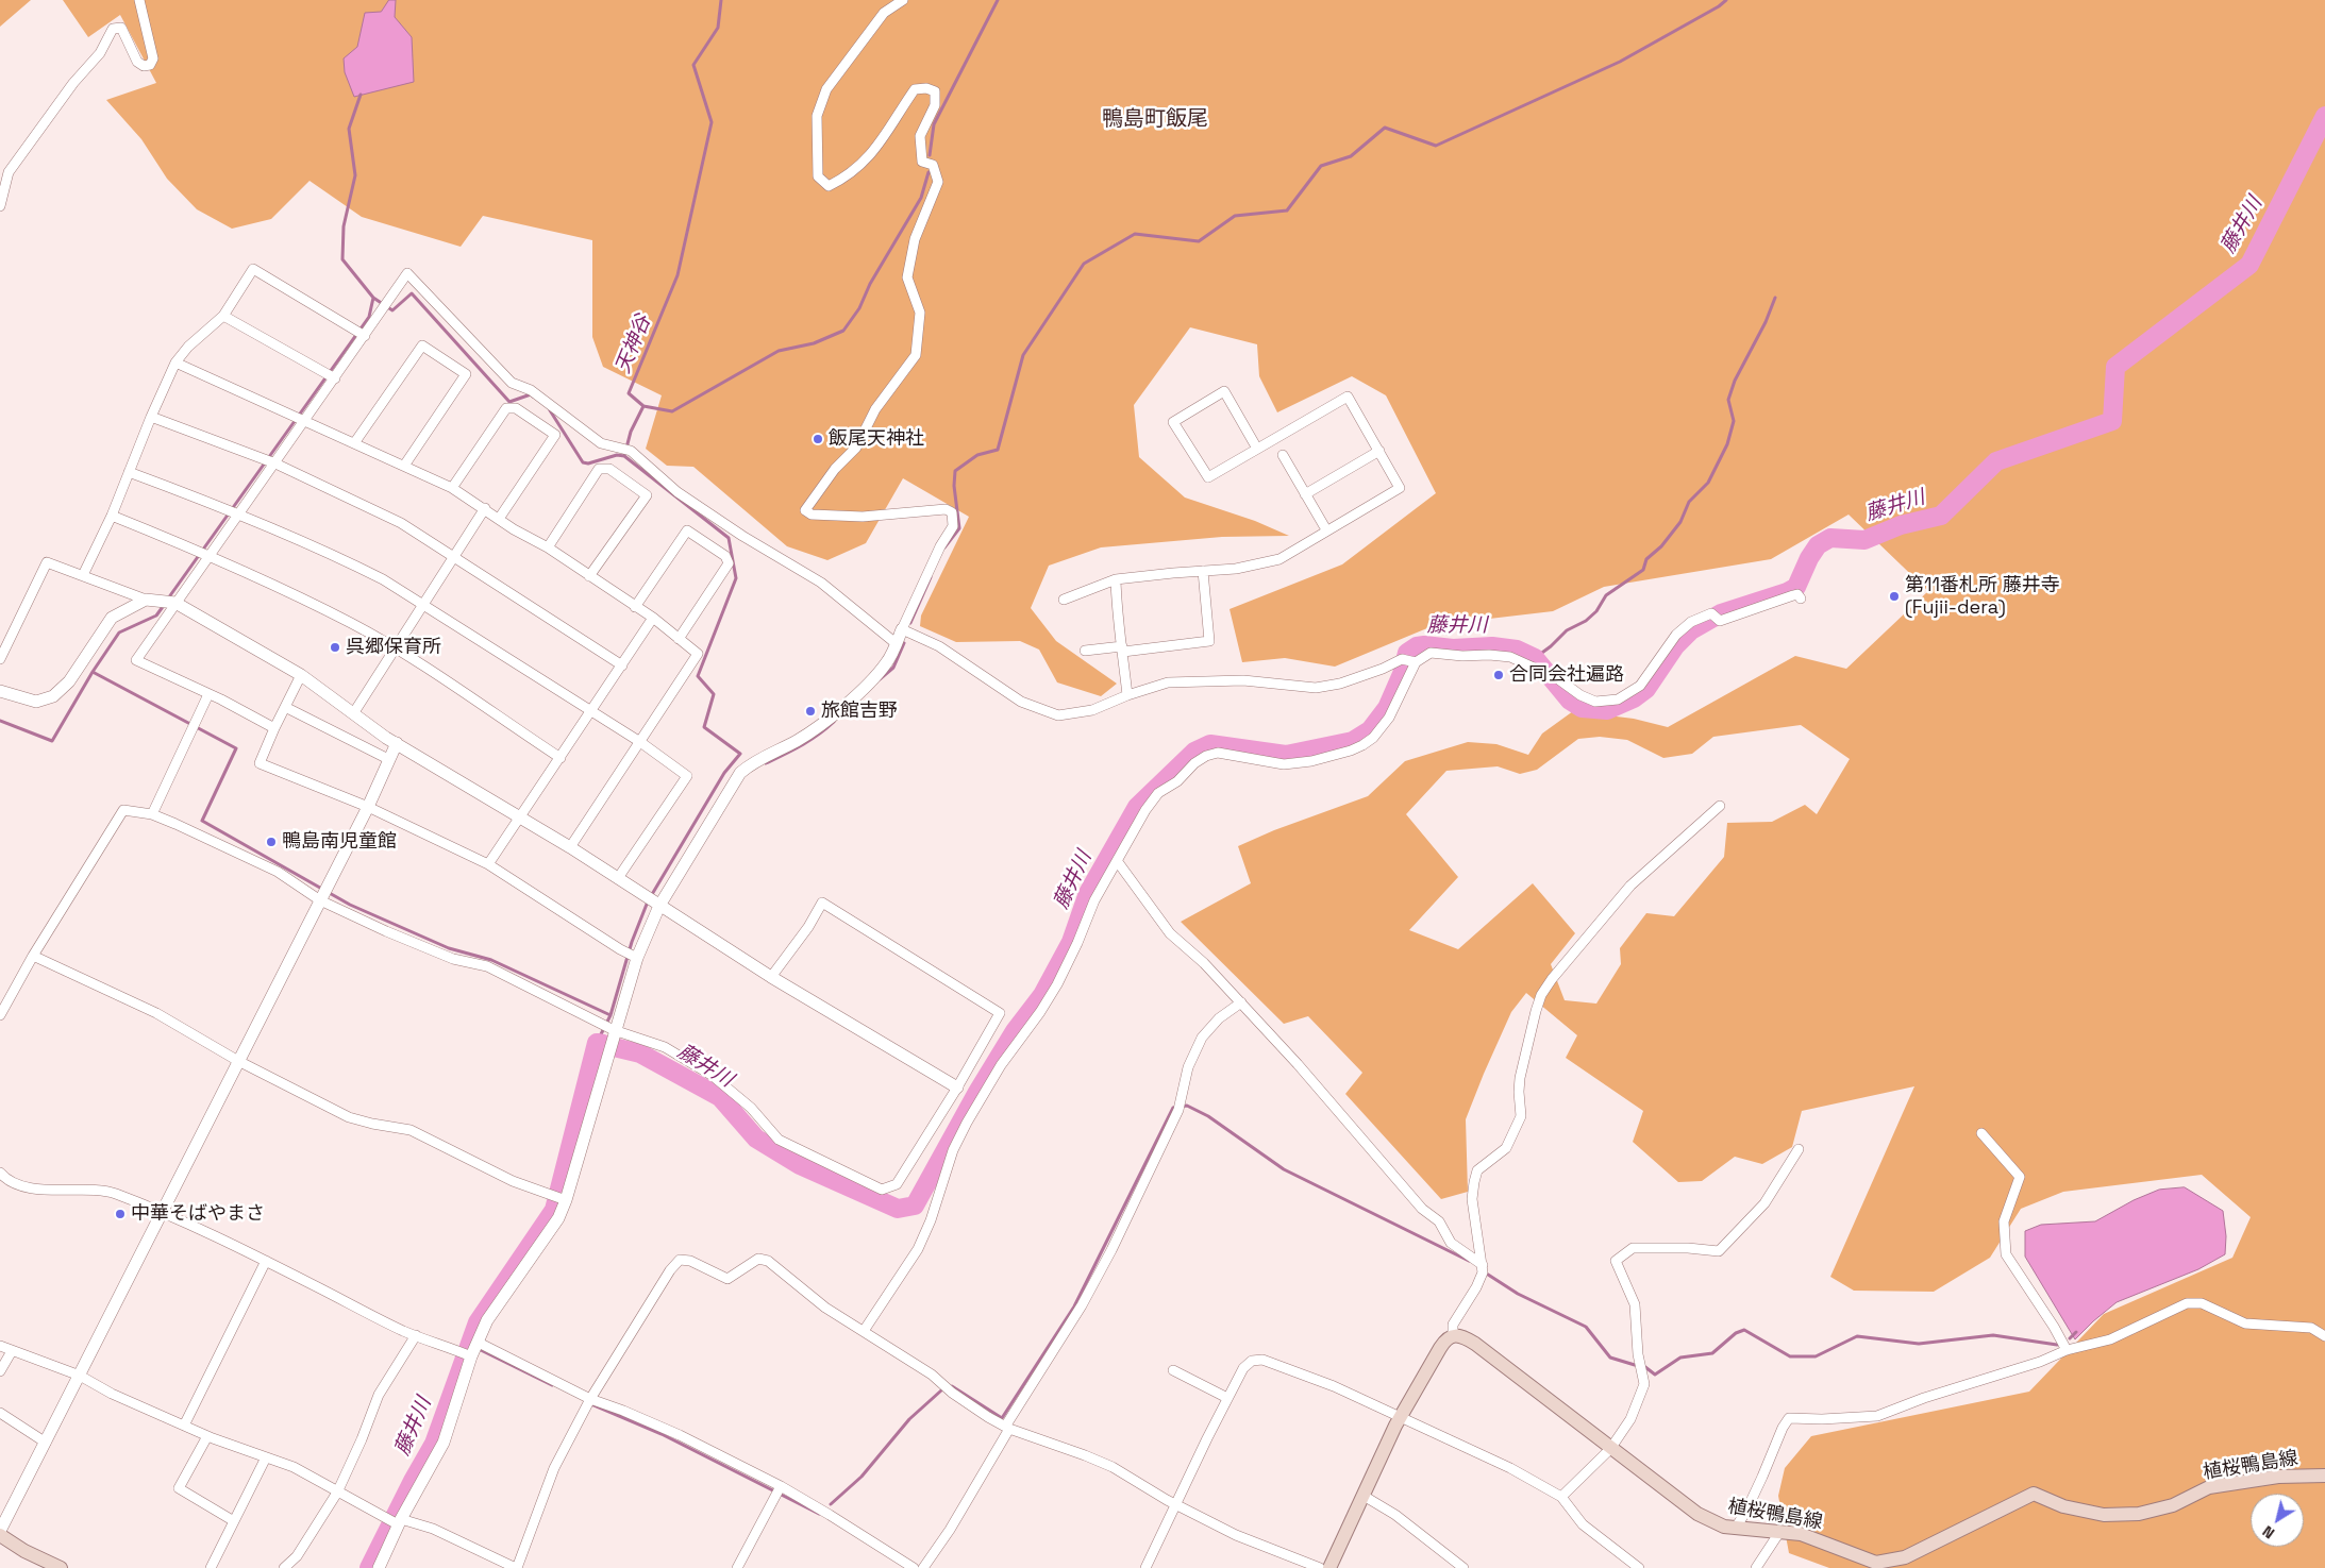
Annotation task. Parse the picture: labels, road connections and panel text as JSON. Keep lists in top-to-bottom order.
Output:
{
  "streets": {
    "main road": ["植桜鴨島線"]
  },
  "districts": ["鴨島町飯尾"],
  "water": ["藤井川", "天神谷"],
  "places": [
    "飯尾天神社",
    "第11番札所 藤井寺 (Fujii-dera)",
    "呉郷保育所",
    "合同会社遍路",
    "旅館吉野",
    "鴨島南児童館",
    "中華そばやまさ"
  ],
  "north": "bottom left"
}
